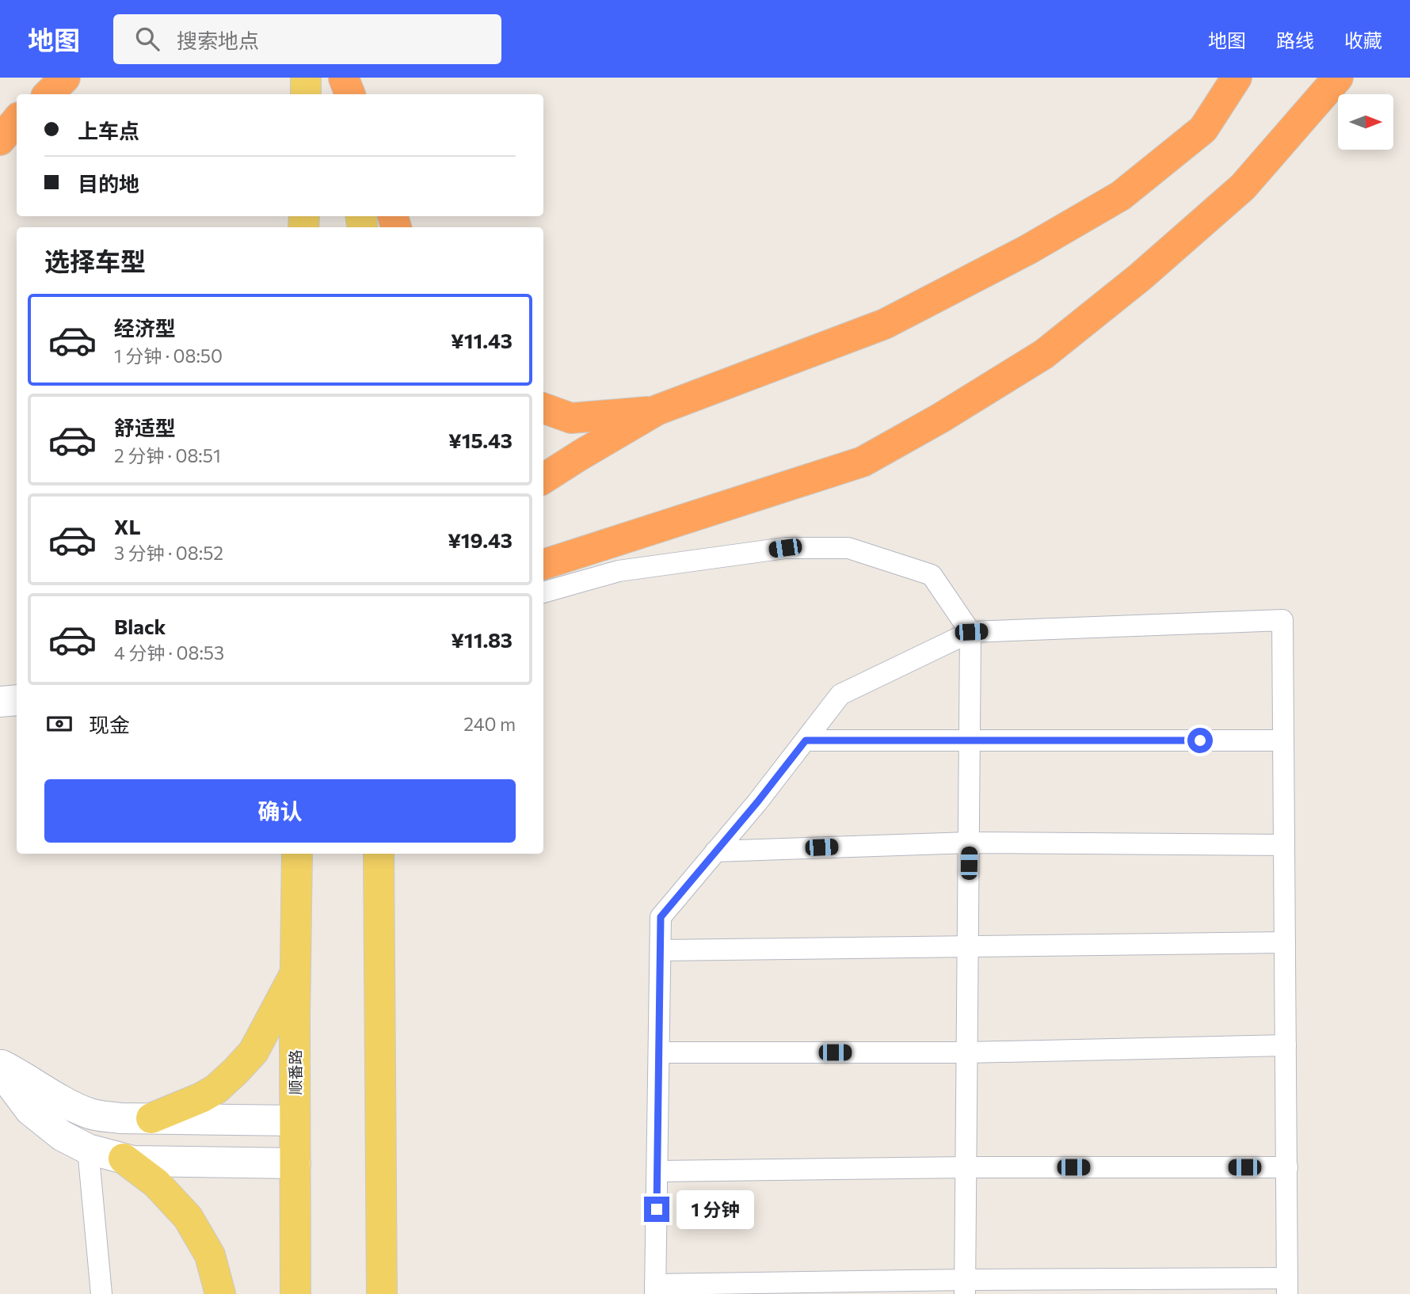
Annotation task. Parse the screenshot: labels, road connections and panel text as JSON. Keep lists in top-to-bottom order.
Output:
{
  "streets": {
    "main road": ["顺番路"]
  },
  "north": "right",
  "page": {
    "header": "地图",
    "search": "搜索地点",
    "nav": ["地图", "路线", "收藏"],
    "banner": ["上车点", "目的地"],
    "heading": "选择车型",
    "list": [
      {
        "name": "经济型",
        "note": "1 分钟 · 08:50",
        "value": "¥11.43"
      },
      {
        "name": "舒适型",
        "note": "2 分钟 · 08:51",
        "value": "¥15.43"
      },
      {
        "name": "XL",
        "note": "3 分钟 · 08:52",
        "value": "¥19.43"
      },
      {
        "name": "Black",
        "note": "4 分钟 · 08:53",
        "value": "¥11.83"
      }
    ],
    "pay": ["现金", "240 m"],
    "buttons": "确认",
    "bubble": "1 分钟"
  }
}
